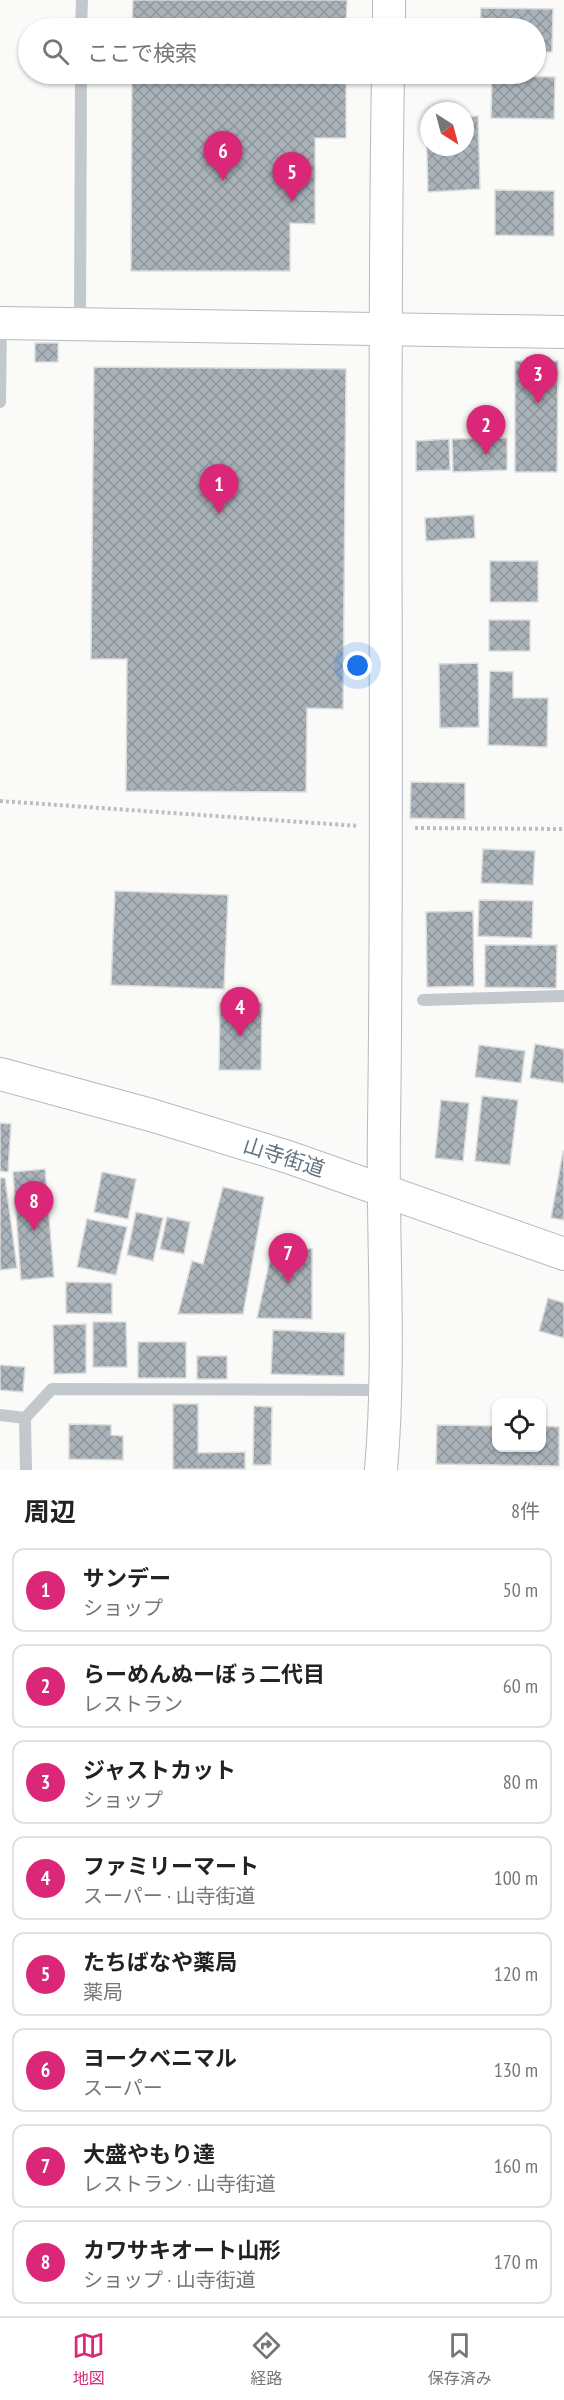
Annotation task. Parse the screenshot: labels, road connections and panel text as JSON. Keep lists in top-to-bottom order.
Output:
{
  "streets": {
    "street": ["山寺街道"]
  },
  "north": "bottom right",
  "page": {
    "search": "ここで検索",
    "pins": [
      "6",
      "5",
      "3",
      "2",
      "1",
      "4",
      "8",
      "7"
    ],
    "heading": ["周辺", "8件"],
    "list": [
      {
        "mark": "1",
        "name": "サンデー",
        "note": "ショップ",
        "value": "50 m"
      },
      {
        "mark": "2",
        "name": "らーめんぬーぼぅ二代目",
        "note": "レストラン",
        "value": "60 m"
      },
      {
        "mark": "3",
        "name": "ジャストカット",
        "note": "ショップ",
        "value": "80 m"
      },
      {
        "mark": "4",
        "name": "ファミリーマート",
        "note": "スーパー · 山寺街道",
        "value": "100 m"
      },
      {
        "mark": "5",
        "name": "たちばなや薬局",
        "note": "薬局",
        "value": "120 m"
      },
      {
        "mark": "6",
        "name": "ヨークベニマル",
        "note": "スーパー",
        "value": "130 m"
      },
      {
        "mark": "7",
        "name": "大盛やもり達",
        "note": "レストラン · 山寺街道",
        "value": "160 m"
      },
      {
        "mark": "8",
        "name": "カワサキオート山形",
        "note": "ショップ · 山寺街道",
        "value": "170 m"
      }
    ],
    "nav": ["地図", "経路", "保存済み"]
  }
}
